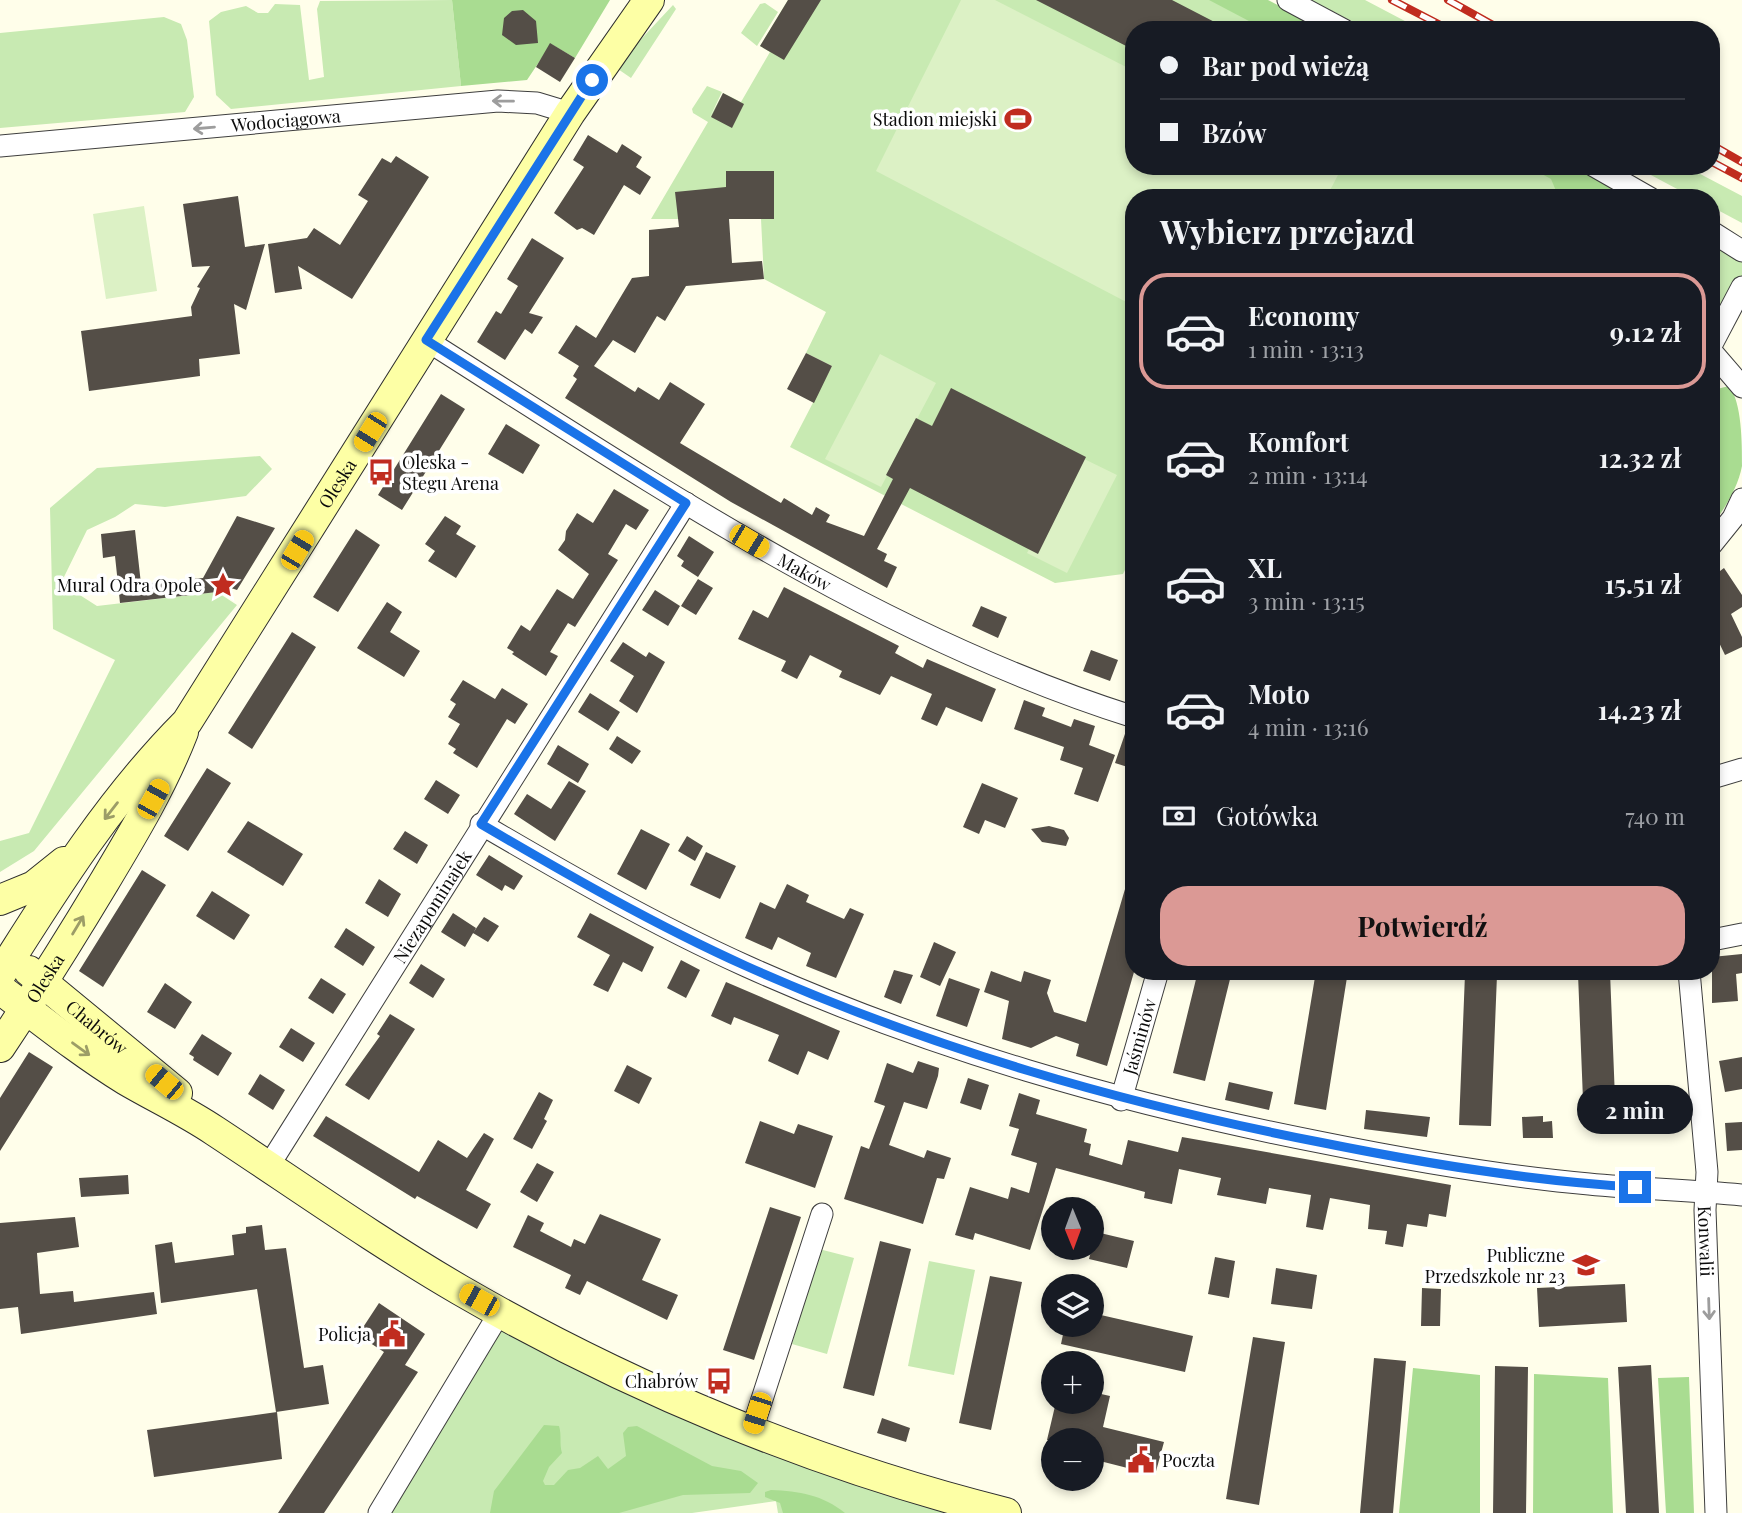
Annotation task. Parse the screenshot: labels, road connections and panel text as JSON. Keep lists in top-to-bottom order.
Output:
{
  "streets": {
    "main road": ["Oleska", "Chabrów"],
    "street": [
      "Wodociągowa",
      "Maków",
      "Niezapominajek",
      "Jaśminów",
      "Konwalii"
    ]
  },
  "crossings": [
    ["Wodociągowa", "Oleska"],
    ["Oleska", "Maków"],
    ["Oleska", "Chabrów"],
    ["Maków", "Niezapominajek"],
    ["Niezapominajek", "Chabrów"]
  ],
  "one_way": ["Wodociągowa", "Konwalii"],
  "places": {
    "sports": ["Stadion miejski"],
    "bus stop": ["Oleska - Stegu Arena", "Chabrów"],
    "place": ["Mural Odra Opole"],
    "school or university": ["Publiczne Przedszkole nr 23"],
    "public building": ["Policja", "Poczta"]
  },
  "north": "bottom",
  "page": {
    "banner": ["Bar pod wieżą", "Bzów"],
    "heading": "Wybierz przejazd",
    "list": [
      {
        "name": "Economy",
        "note": "1 min · 13:13",
        "value": "9.12 zł"
      },
      {
        "name": "Komfort",
        "note": "2 min · 13:14",
        "value": "12.32 zł"
      },
      {
        "name": "XL",
        "note": "3 min · 13:15",
        "value": "15.51 zł"
      },
      {
        "name": "Moto",
        "note": "4 min · 13:16",
        "value": "14.23 zł"
      }
    ],
    "pay": ["Gotówka", "740 m"],
    "buttons": "Potwierdź",
    "bubble": "2 min",
    "map_buttons": ["+", "−"]
  }
}
